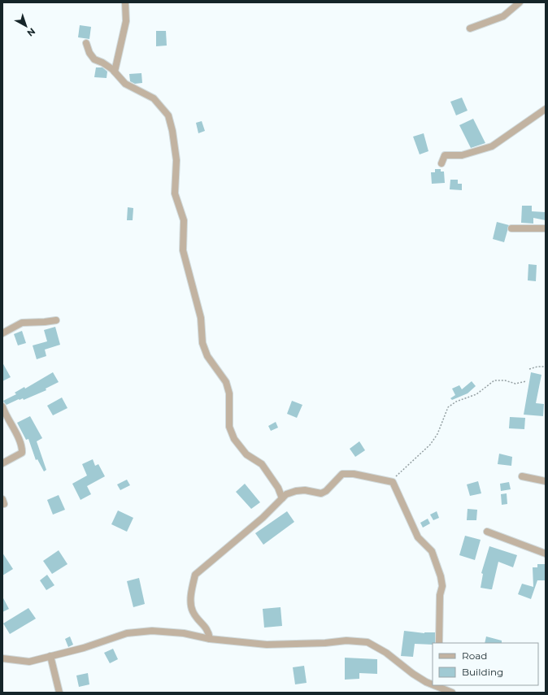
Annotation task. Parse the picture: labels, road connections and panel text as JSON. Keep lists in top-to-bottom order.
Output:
{
  "legend": ["Road", "Building"],
  "north": "bottom right"
}
